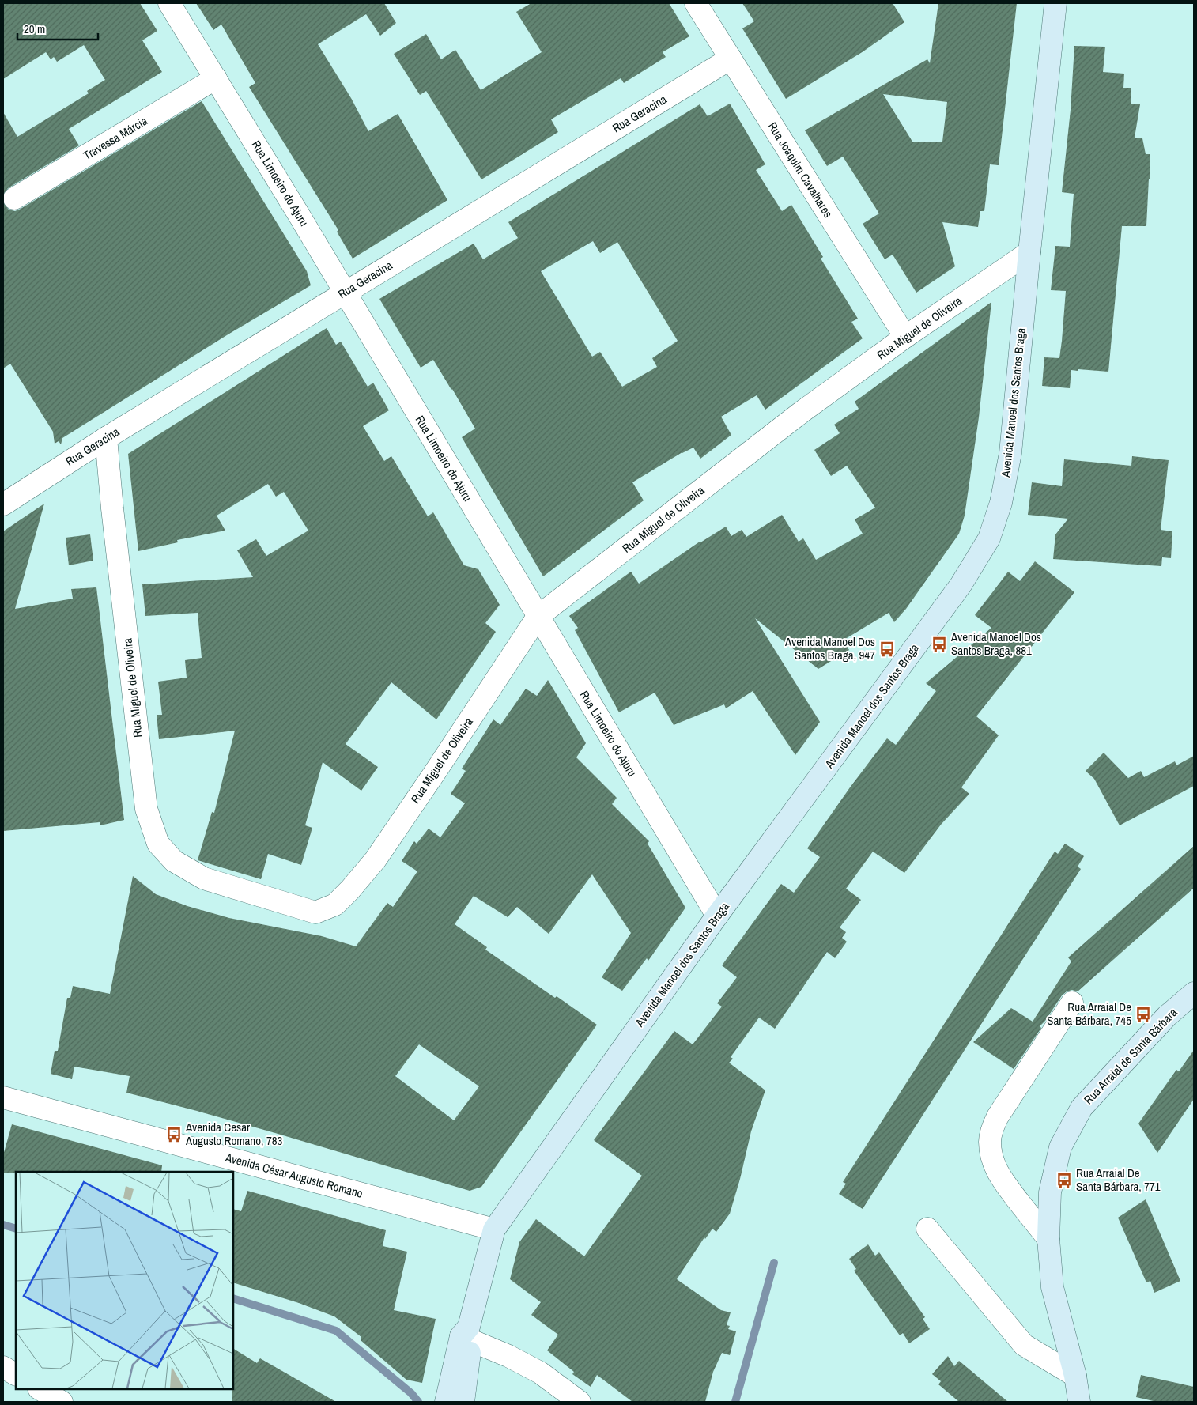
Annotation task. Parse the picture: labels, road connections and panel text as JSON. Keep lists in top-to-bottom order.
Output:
{
  "streets": {
    "street": [
      "Rua Geracina",
      "Travessa Márcia",
      "Rua Joaquim Cavalhares",
      "Rua Limoeiro do Ajuru",
      "Rua Miguel de Oliveira",
      "Avenida Manoel dos Santos Braga",
      "Rua Arraial de Santa Bárbara",
      "Avenida César Augusto Romano"
    ]
  },
  "crossings": [
    ["Rua Geracina", "Rua Joaquim Cavalhares"],
    ["Rua Geracina", "Rua Limoeiro do Ajuru"],
    ["Rua Geracina", "Rua Miguel de Oliveira"],
    ["Travessa Márcia", "Rua Limoeiro do Ajuru"],
    ["Rua Joaquim Cavalhares", "Rua Miguel de Oliveira"],
    ["Rua Limoeiro do Ajuru", "Rua Miguel de Oliveira"],
    ["Rua Limoeiro do Ajuru", "Avenida Manoel dos Santos Braga"],
    ["Rua Miguel de Oliveira", "Avenida Manoel dos Santos Braga"],
    ["Avenida Manoel dos Santos Braga", "Avenida César Augusto Romano"]
  ],
  "places": {
    "bus stop": [
      "Avenida Manoel Dos Santos Braga, 881",
      "Avenida Manoel Dos Santos Braga, 947",
      "Rua Arraial De Santa Bárbara, 745",
      "Avenida Cesar Augusto Romano, 783",
      "Rua Arraial De Santa Bárbara, 771"
    ]
  },
  "scale_bar": "20 m"
}
